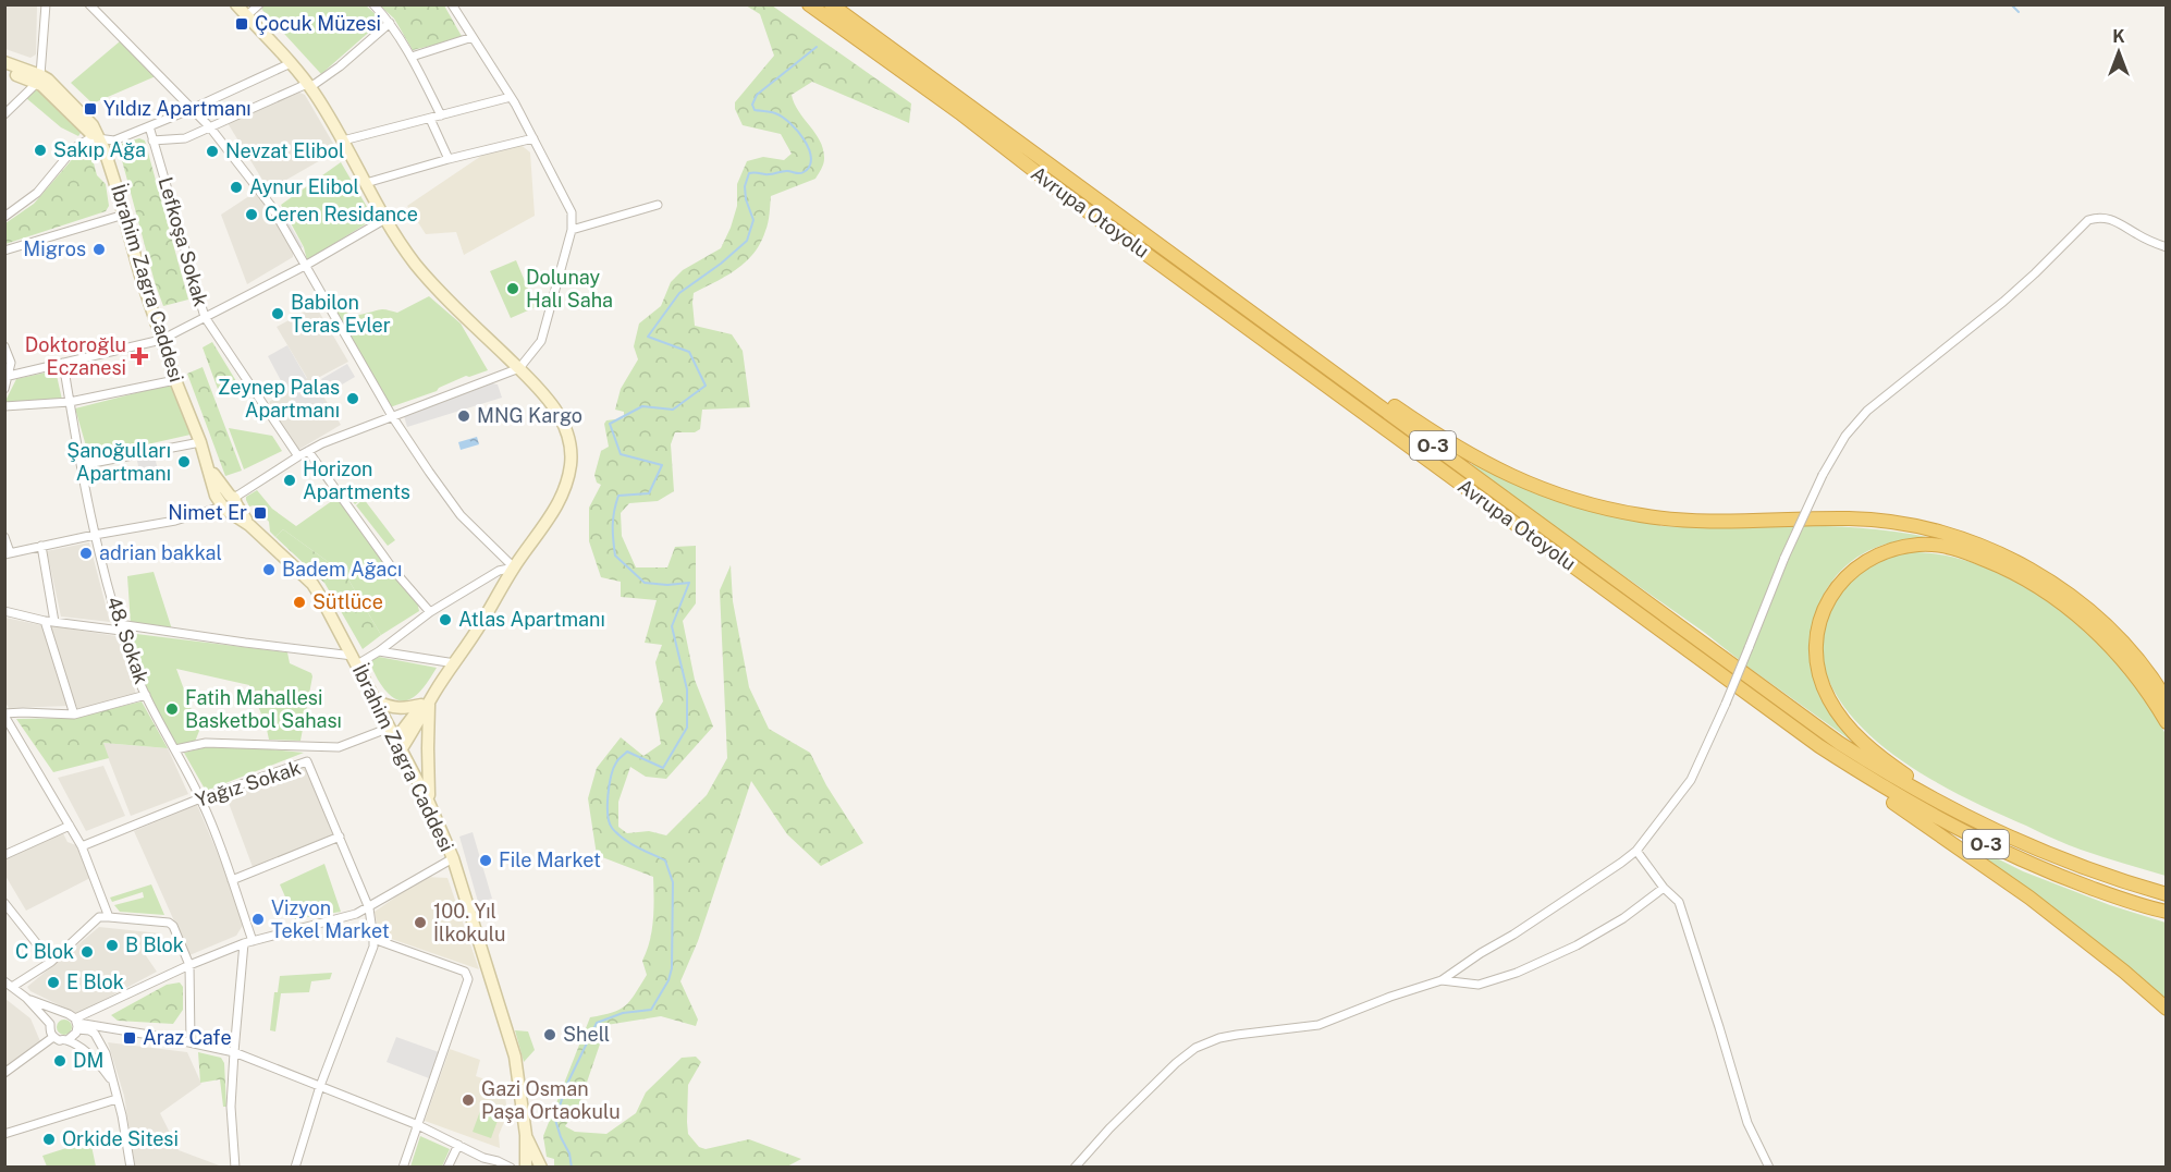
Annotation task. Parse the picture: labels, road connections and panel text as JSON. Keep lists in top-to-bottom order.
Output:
{
  "streets": {
    "highway": ["Avrupa Otoyolu", "O-3"],
    "main road": ["İbrahim Zagra Caddesi"],
    "street": ["Lefkoşa Sokak", "48. Sokak", "Yağız Sokak"]
  },
  "crossings": [
    ["48. Sokak", "Yağız Sokak"]
  ],
  "places": {
    "transit": [
      "Çocuk Müzesi",
      "Yıldız Apartmanı",
      "Nimet Er",
      "Araz Cafe"
    ],
    "other": [
      "Sakıp Ağa",
      "Nevzat Elibol",
      "Aynur Elibol",
      "Ceren Residance",
      "Migros",
      "Dolunay Halı Saha",
      "Babilon Teras Evler",
      "Zeynep Palas Apartmanı",
      "MNG Kargo",
      "Şanoğulları Apartmanı",
      "Horizon Apartments",
      "adrian bakkal",
      "Badem Ağacı",
      "Sütlüce",
      "Atlas Apartmanı",
      "Fatih Mahallesi Basketbol Sahası",
      "File Market",
      "Vizyon Tekel Market",
      "100. Yıl İlkokulu",
      "B Blok",
      "C Blok",
      "E Blok",
      "Shell",
      "DM",
      "Gazi Osman Paşa Ortaokulu",
      "Orkide Sitesi"
    ],
    "health": ["Doktoroğlu Eczanesi"]
  },
  "north": "top"
}
